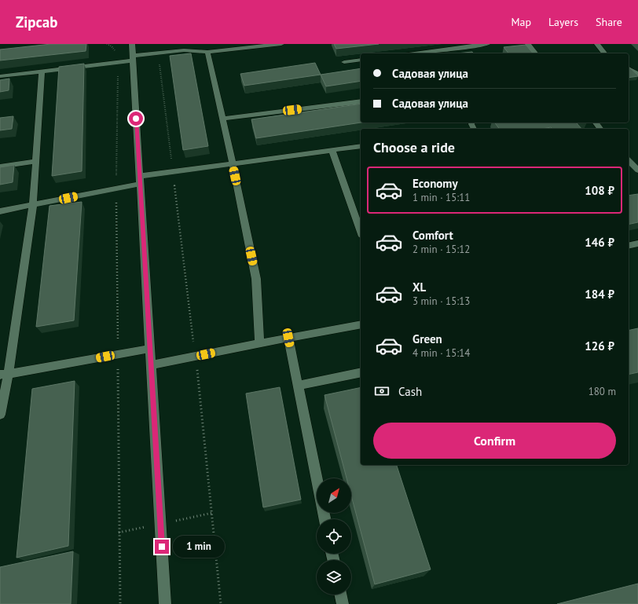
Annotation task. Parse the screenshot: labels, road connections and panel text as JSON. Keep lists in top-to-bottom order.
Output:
{
  "north": "top right",
  "page": {
    "header": "Zipcab",
    "nav": ["Map", "Layers", "Share"],
    "banner": ["Садовая улица", "Садовая улица"],
    "heading": "Choose a ride",
    "list": [
      {
        "name": "Economy",
        "note": "1 min · 15:11",
        "value": "108 ₽"
      },
      {
        "name": "Comfort",
        "note": "2 min · 15:12",
        "value": "146 ₽"
      },
      {
        "name": "XL",
        "note": "3 min · 15:13",
        "value": "184 ₽"
      },
      {
        "name": "Green",
        "note": "4 min · 15:14",
        "value": "126 ₽"
      }
    ],
    "pay": ["Cash", "180 m"],
    "buttons": "Confirm",
    "bubble": "1 min"
  }
}
